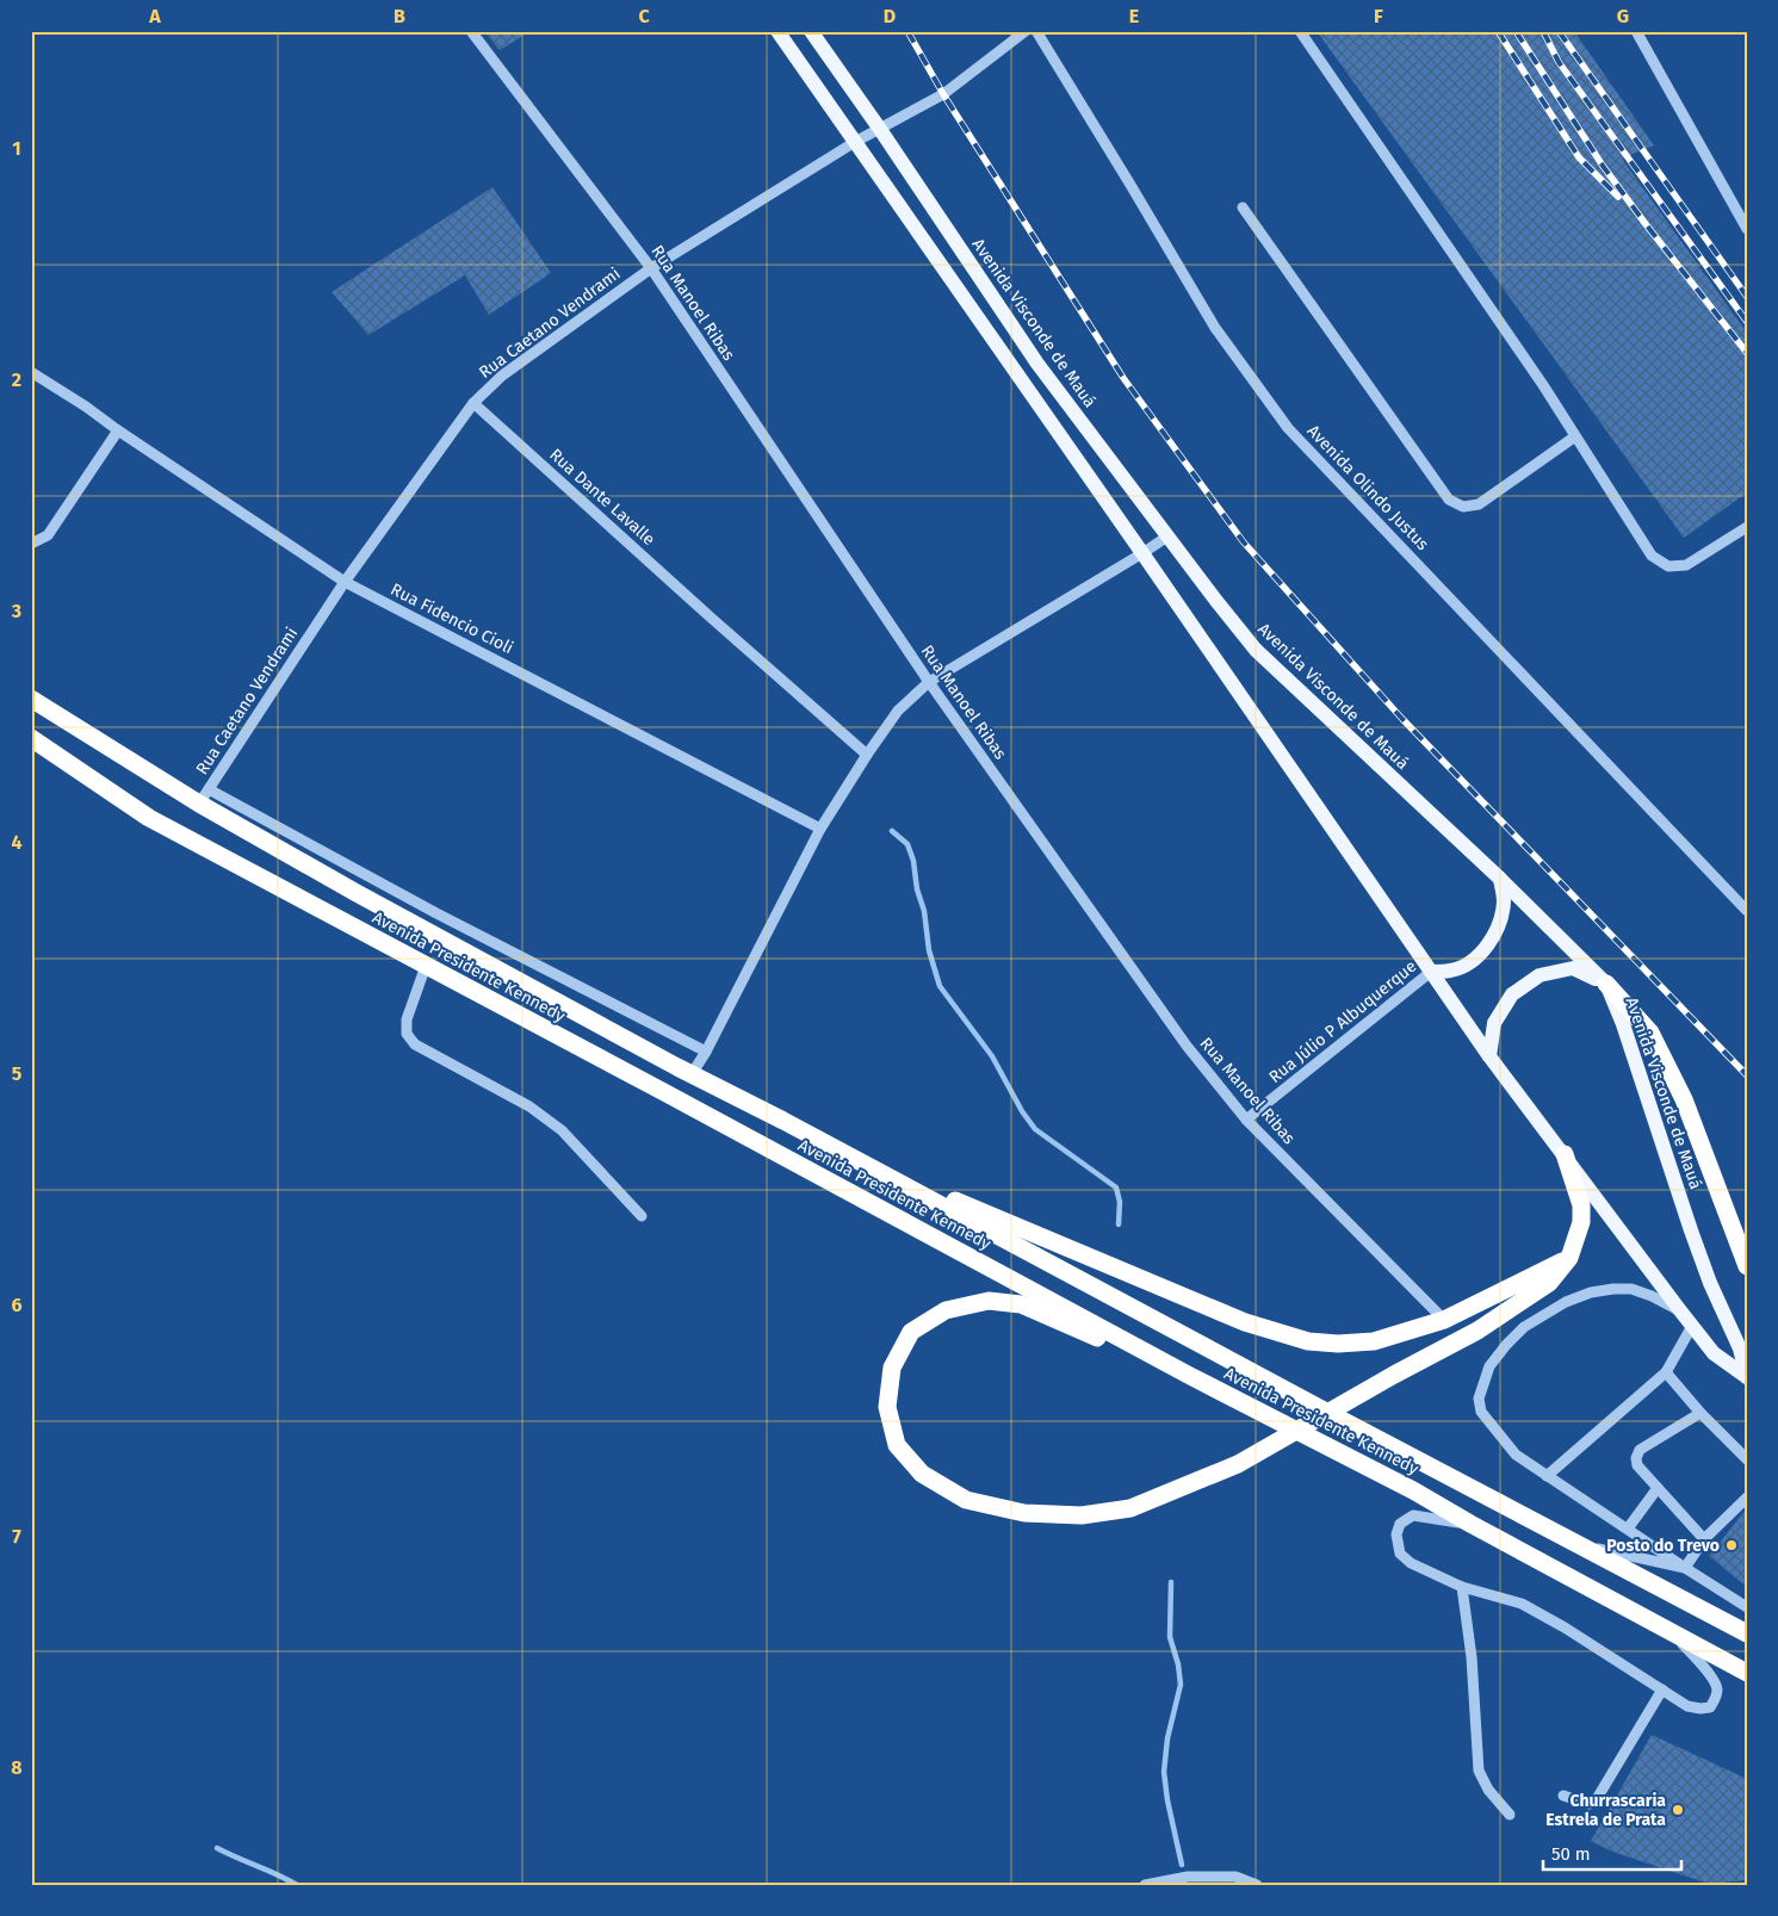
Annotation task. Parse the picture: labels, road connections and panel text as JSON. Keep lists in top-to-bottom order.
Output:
{
  "streets": {
    "highway": ["Avenida Presidente Kennedy"],
    "main road": ["Avenida Visconde de Mauá"],
    "street": [
      "Rua Manoel Ribas",
      "Rua Caetano Vendrami",
      "Avenida Olindo Justus",
      "Rua Dante Lavalle",
      "Rua Fidencio Cioli",
      "Rua Júlio P Albuquerque"
    ]
  },
  "crossings": [
    ["Rua Manoel Ribas", "Rua Caetano Vendrami"],
    ["Rua Manoel Ribas", "Rua Júlio P Albuquerque"],
    ["Rua Caetano Vendrami", "Avenida Visconde de Mauá"],
    ["Rua Caetano Vendrami", "Rua Dante Lavalle"],
    ["Rua Caetano Vendrami", "Rua Fidencio Cioli"],
    ["Rua Caetano Vendrami", "Avenida Presidente Kennedy"],
    ["Avenida Visconde de Mauá", "Rua Júlio P Albuquerque"]
  ],
  "places": ["Posto do Trevo", "Churrascaria Estrela de Prata"],
  "scale_bar": "50 m",
  "grid": {
    "columns": [
      "A",
      "B",
      "C",
      "D",
      "E",
      "F",
      "G"
    ],
    "rows": [
      "1",
      "2",
      "3",
      "4",
      "5",
      "6",
      "7",
      "8"
    ]
  }
}
